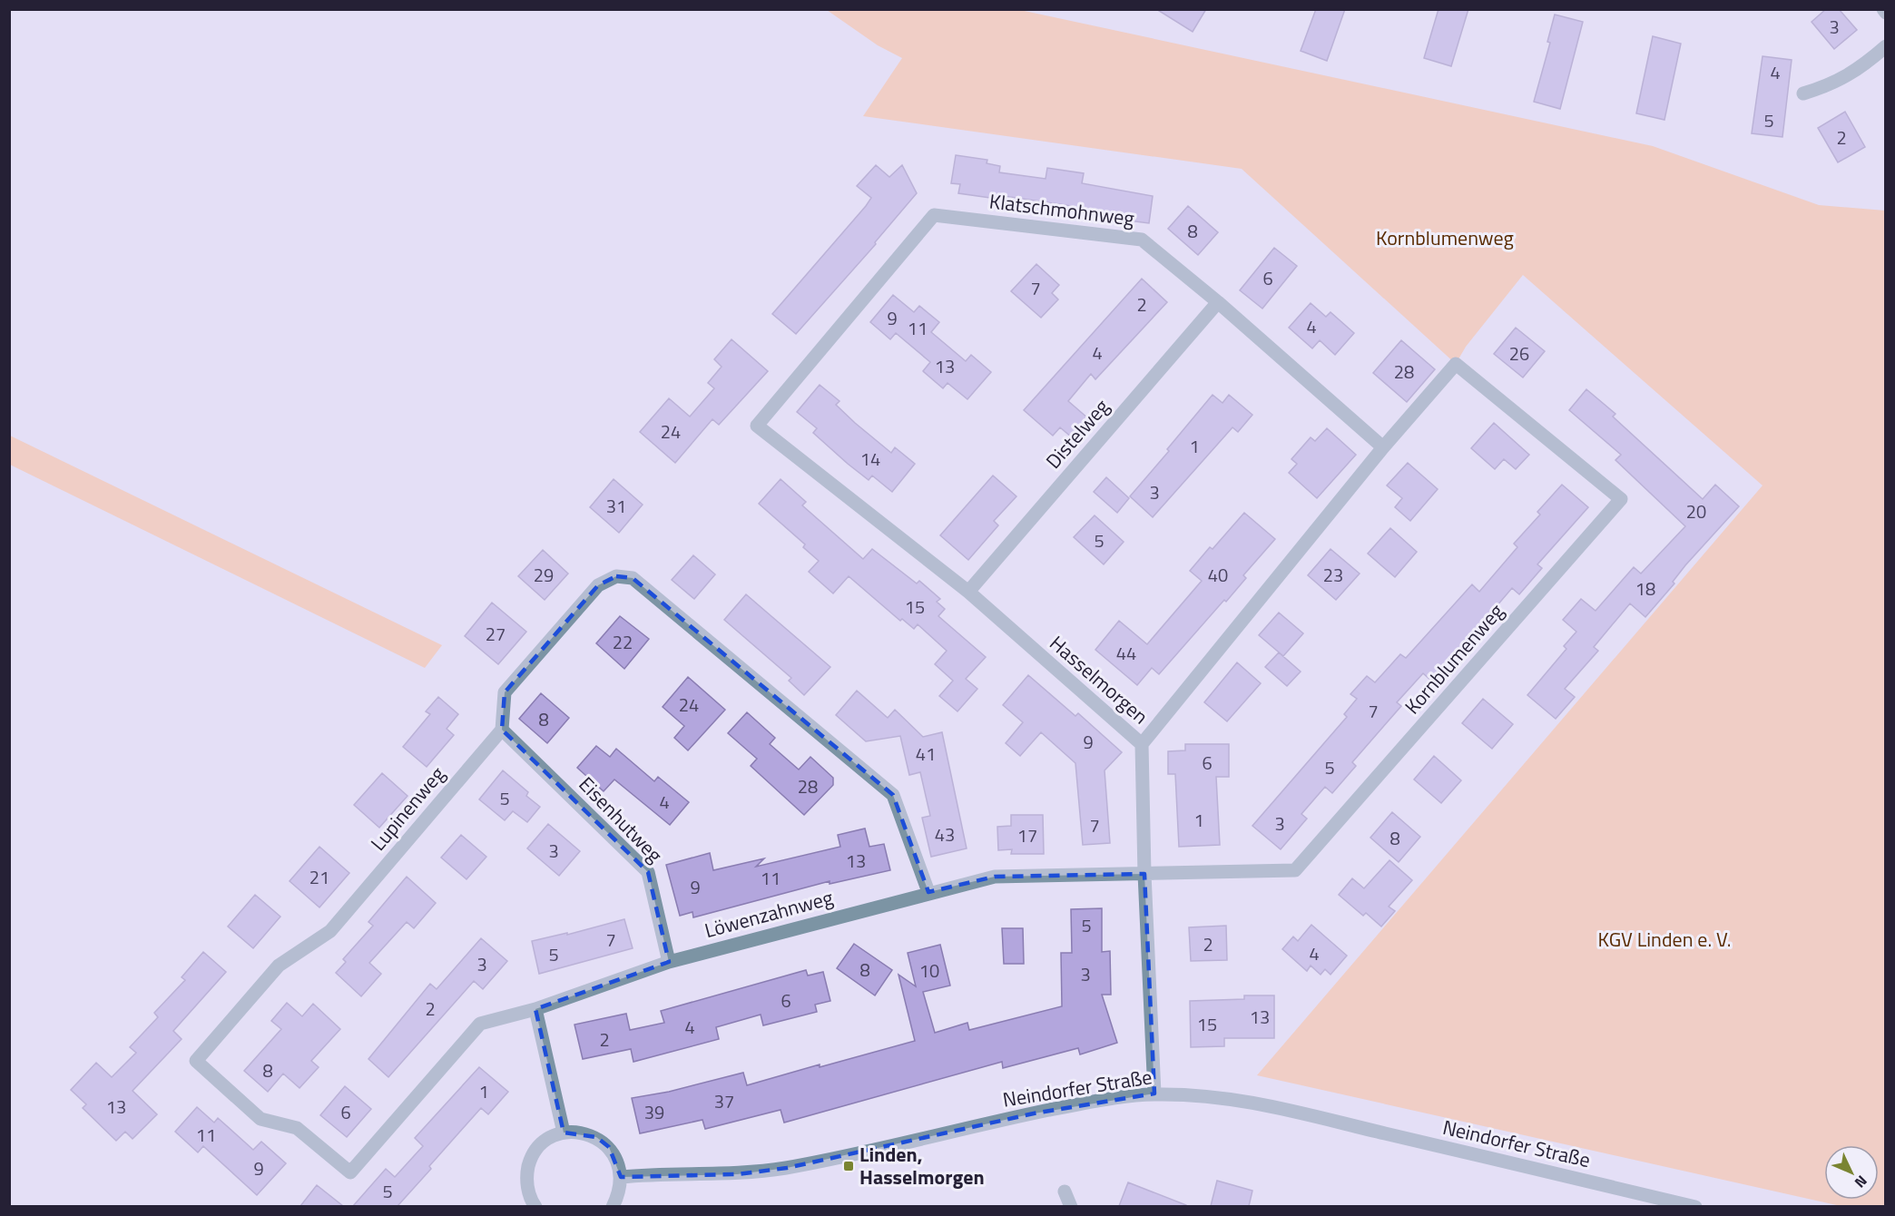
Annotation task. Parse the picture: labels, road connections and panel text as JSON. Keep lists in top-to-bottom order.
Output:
{
  "streets": {
    "street": [
      "Klatschmohnweg",
      "Distelweg",
      "Kornblumenweg",
      "Hasselmorgen",
      "Lupinenweg",
      "Eisenhutweg",
      "Löwenzahnweg",
      "Neindorfer Straße"
    ]
  },
  "crossings": [
    ["Klatschmohnweg", "Distelweg"],
    ["Klatschmohnweg", "Kornblumenweg"],
    ["Klatschmohnweg", "Hasselmorgen"],
    ["Distelweg", "Hasselmorgen"],
    ["Kornblumenweg", "Hasselmorgen"],
    ["Kornblumenweg", "Löwenzahnweg"],
    ["Hasselmorgen", "Löwenzahnweg"],
    ["Hasselmorgen", "Neindorfer Straße"],
    ["Lupinenweg", "Eisenhutweg"],
    ["Lupinenweg", "Löwenzahnweg"],
    ["Eisenhutweg", "Löwenzahnweg"]
  ],
  "parks": ["Kornblumenweg", "KGV Linden e. V."],
  "places": {
    "transit": ["Linden, Hasselmorgen"]
  },
  "house_numbers": [
    "3",
    "4",
    "5",
    "2",
    "8",
    "6",
    "7",
    "2",
    "9",
    "4",
    "11",
    "4",
    "26",
    "13",
    "28",
    "24",
    "1",
    "14",
    "3",
    "31",
    "20",
    "5",
    "29",
    "40",
    "23",
    "18",
    "15",
    "27",
    "22",
    "44",
    "24",
    "7",
    "8",
    "9",
    "41",
    "6",
    "5",
    "28",
    "5",
    "4",
    "1",
    "3",
    "7",
    "43",
    "17",
    "8",
    "3",
    "13",
    "21",
    "11",
    "9",
    "5",
    "7",
    "2",
    "4",
    "5",
    "3",
    "8",
    "10",
    "3",
    "6",
    "2",
    "13",
    "15",
    "4",
    "2",
    "8",
    "1",
    "37",
    "13",
    "6",
    "39",
    "11",
    "9",
    "5"
  ],
  "north": "bottom right"
}
